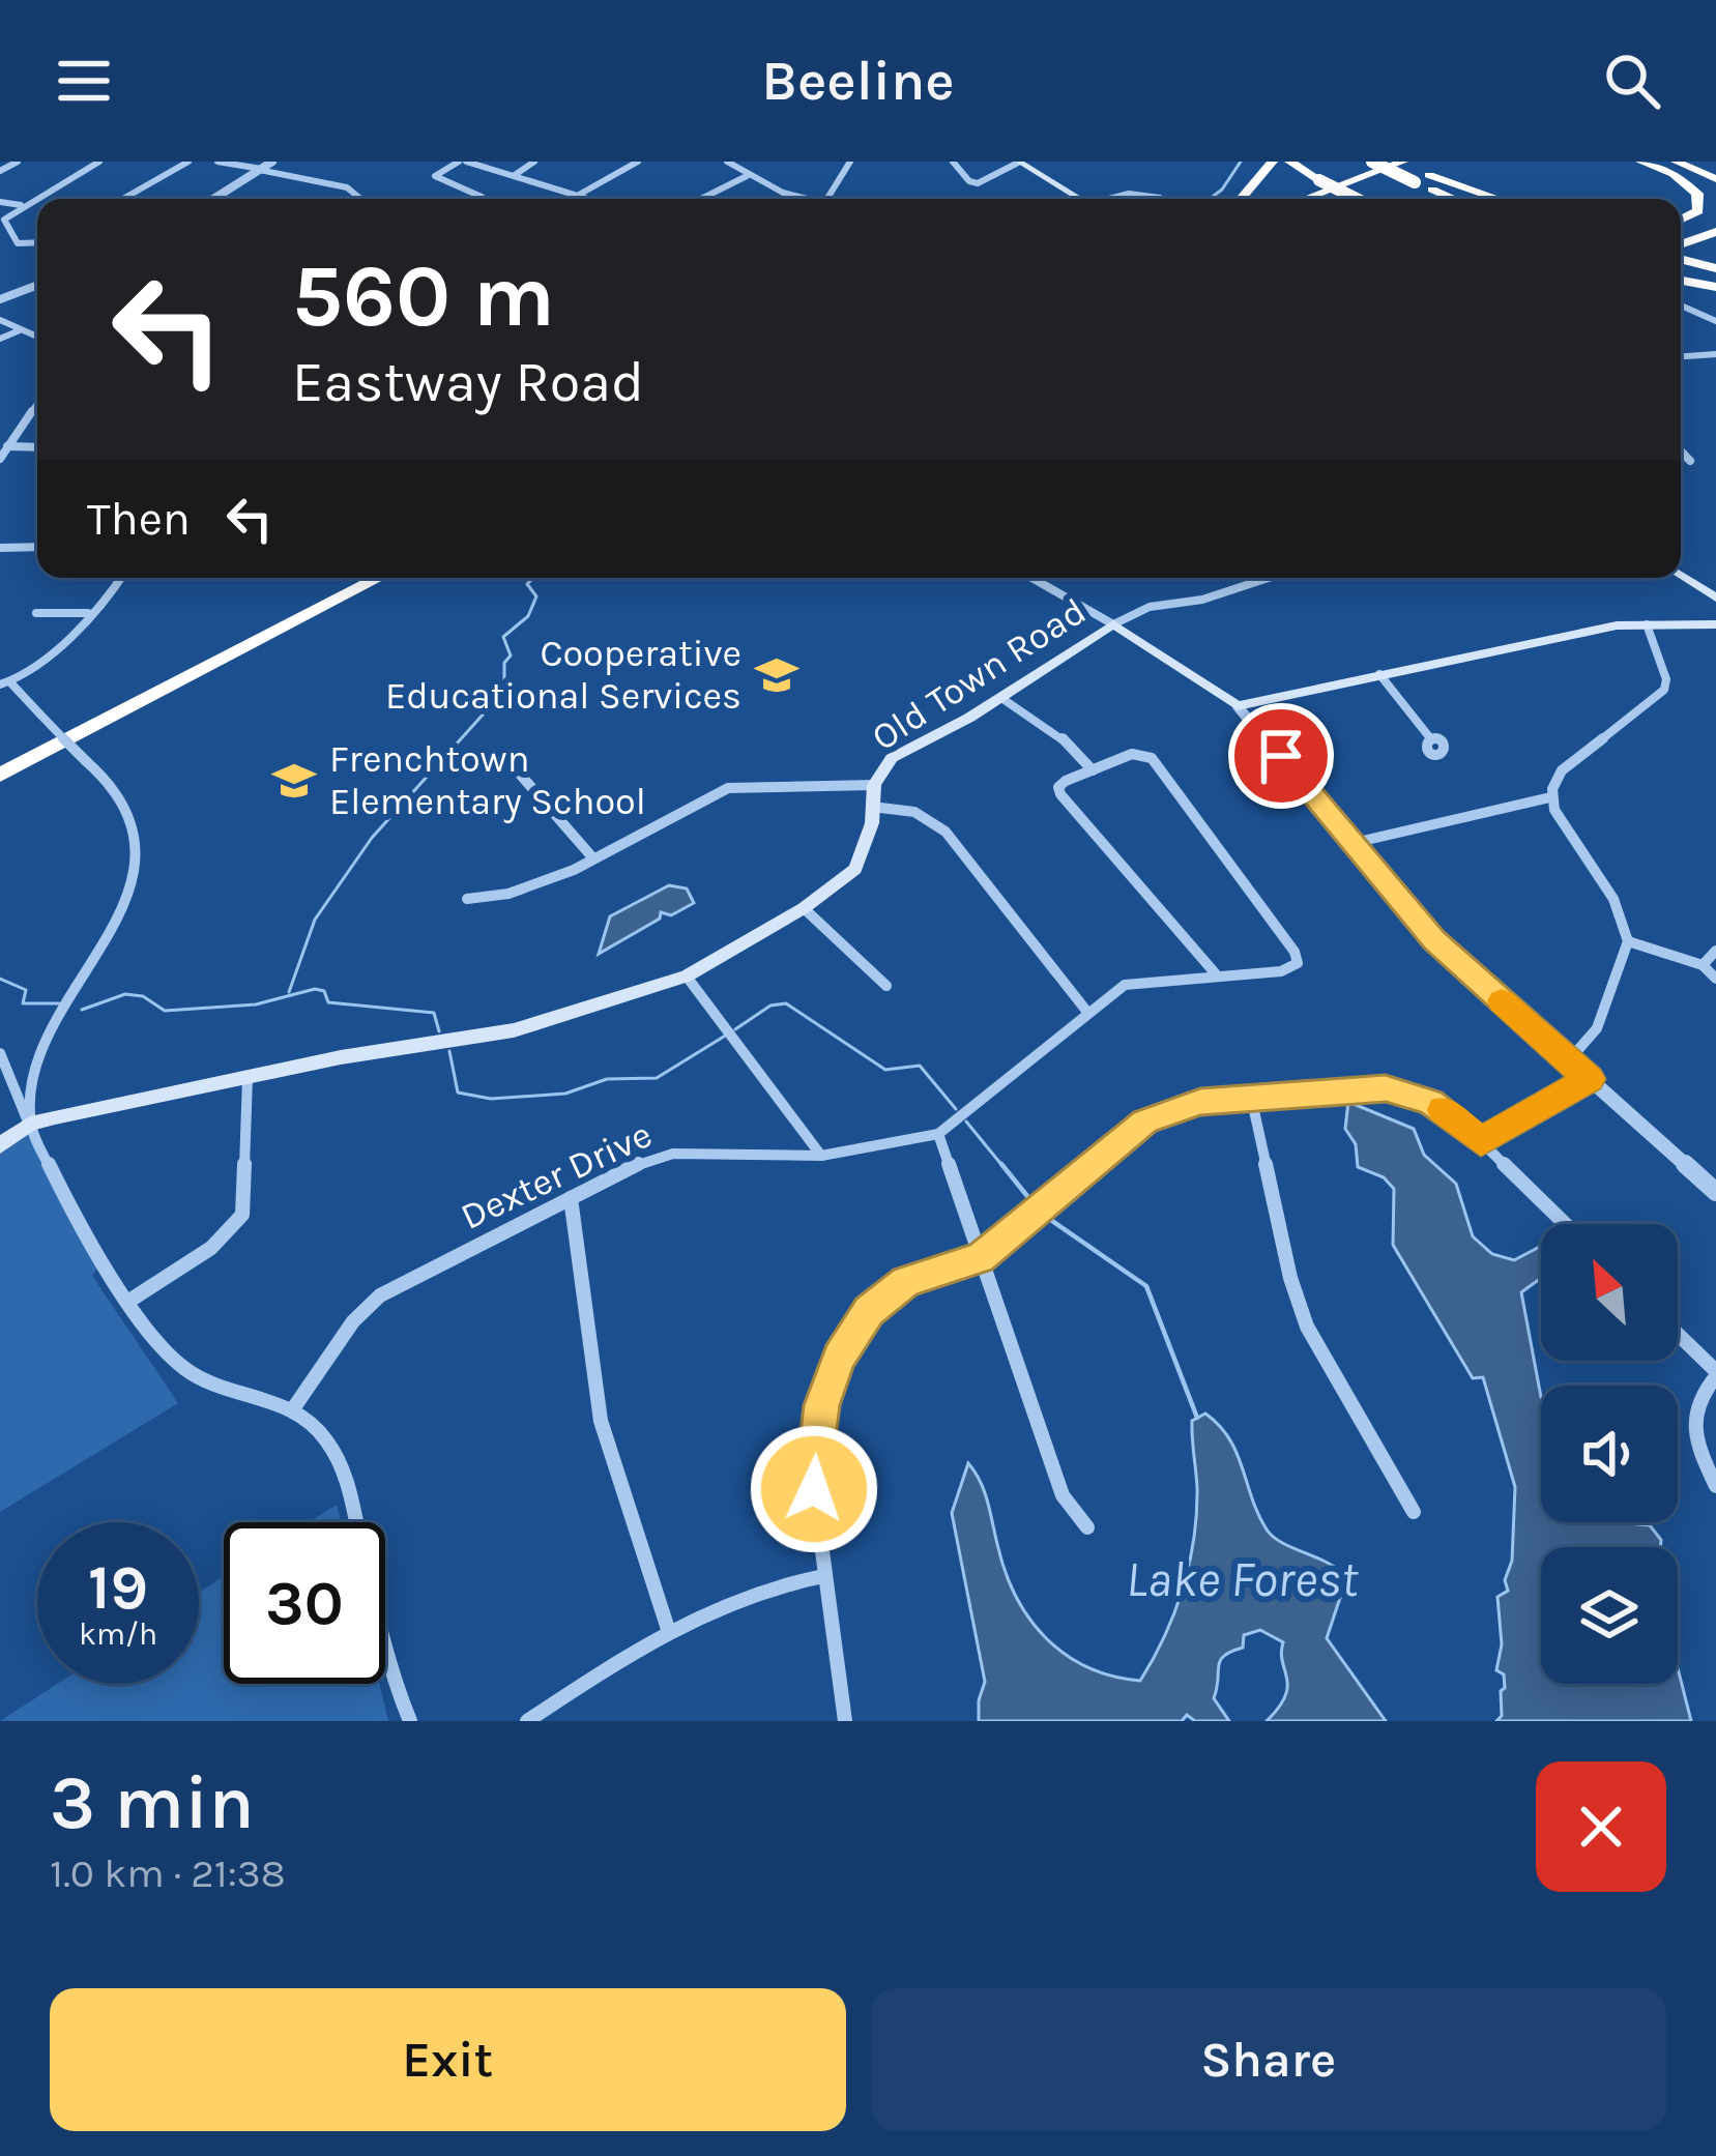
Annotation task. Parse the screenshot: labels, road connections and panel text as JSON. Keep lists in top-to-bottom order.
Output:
{
  "streets": {
    "main road": ["Old Town Road"],
    "street": ["Dexter Drive"]
  },
  "water": ["Lake Forest"],
  "places": {
    "school or university": ["Cooperative Educational Services", "Frenchtown Elementary School"]
  },
  "north": "top left",
  "page": {
    "header": "Beeline",
    "turn": ["560 m", "Eastway Road"],
    "then": "Then",
    "speed": "19 km/h",
    "limit": "30",
    "heading": ["3 min", "1.0 km · 21:38"],
    "buttons": ["Exit", "Share"]
  }
}
